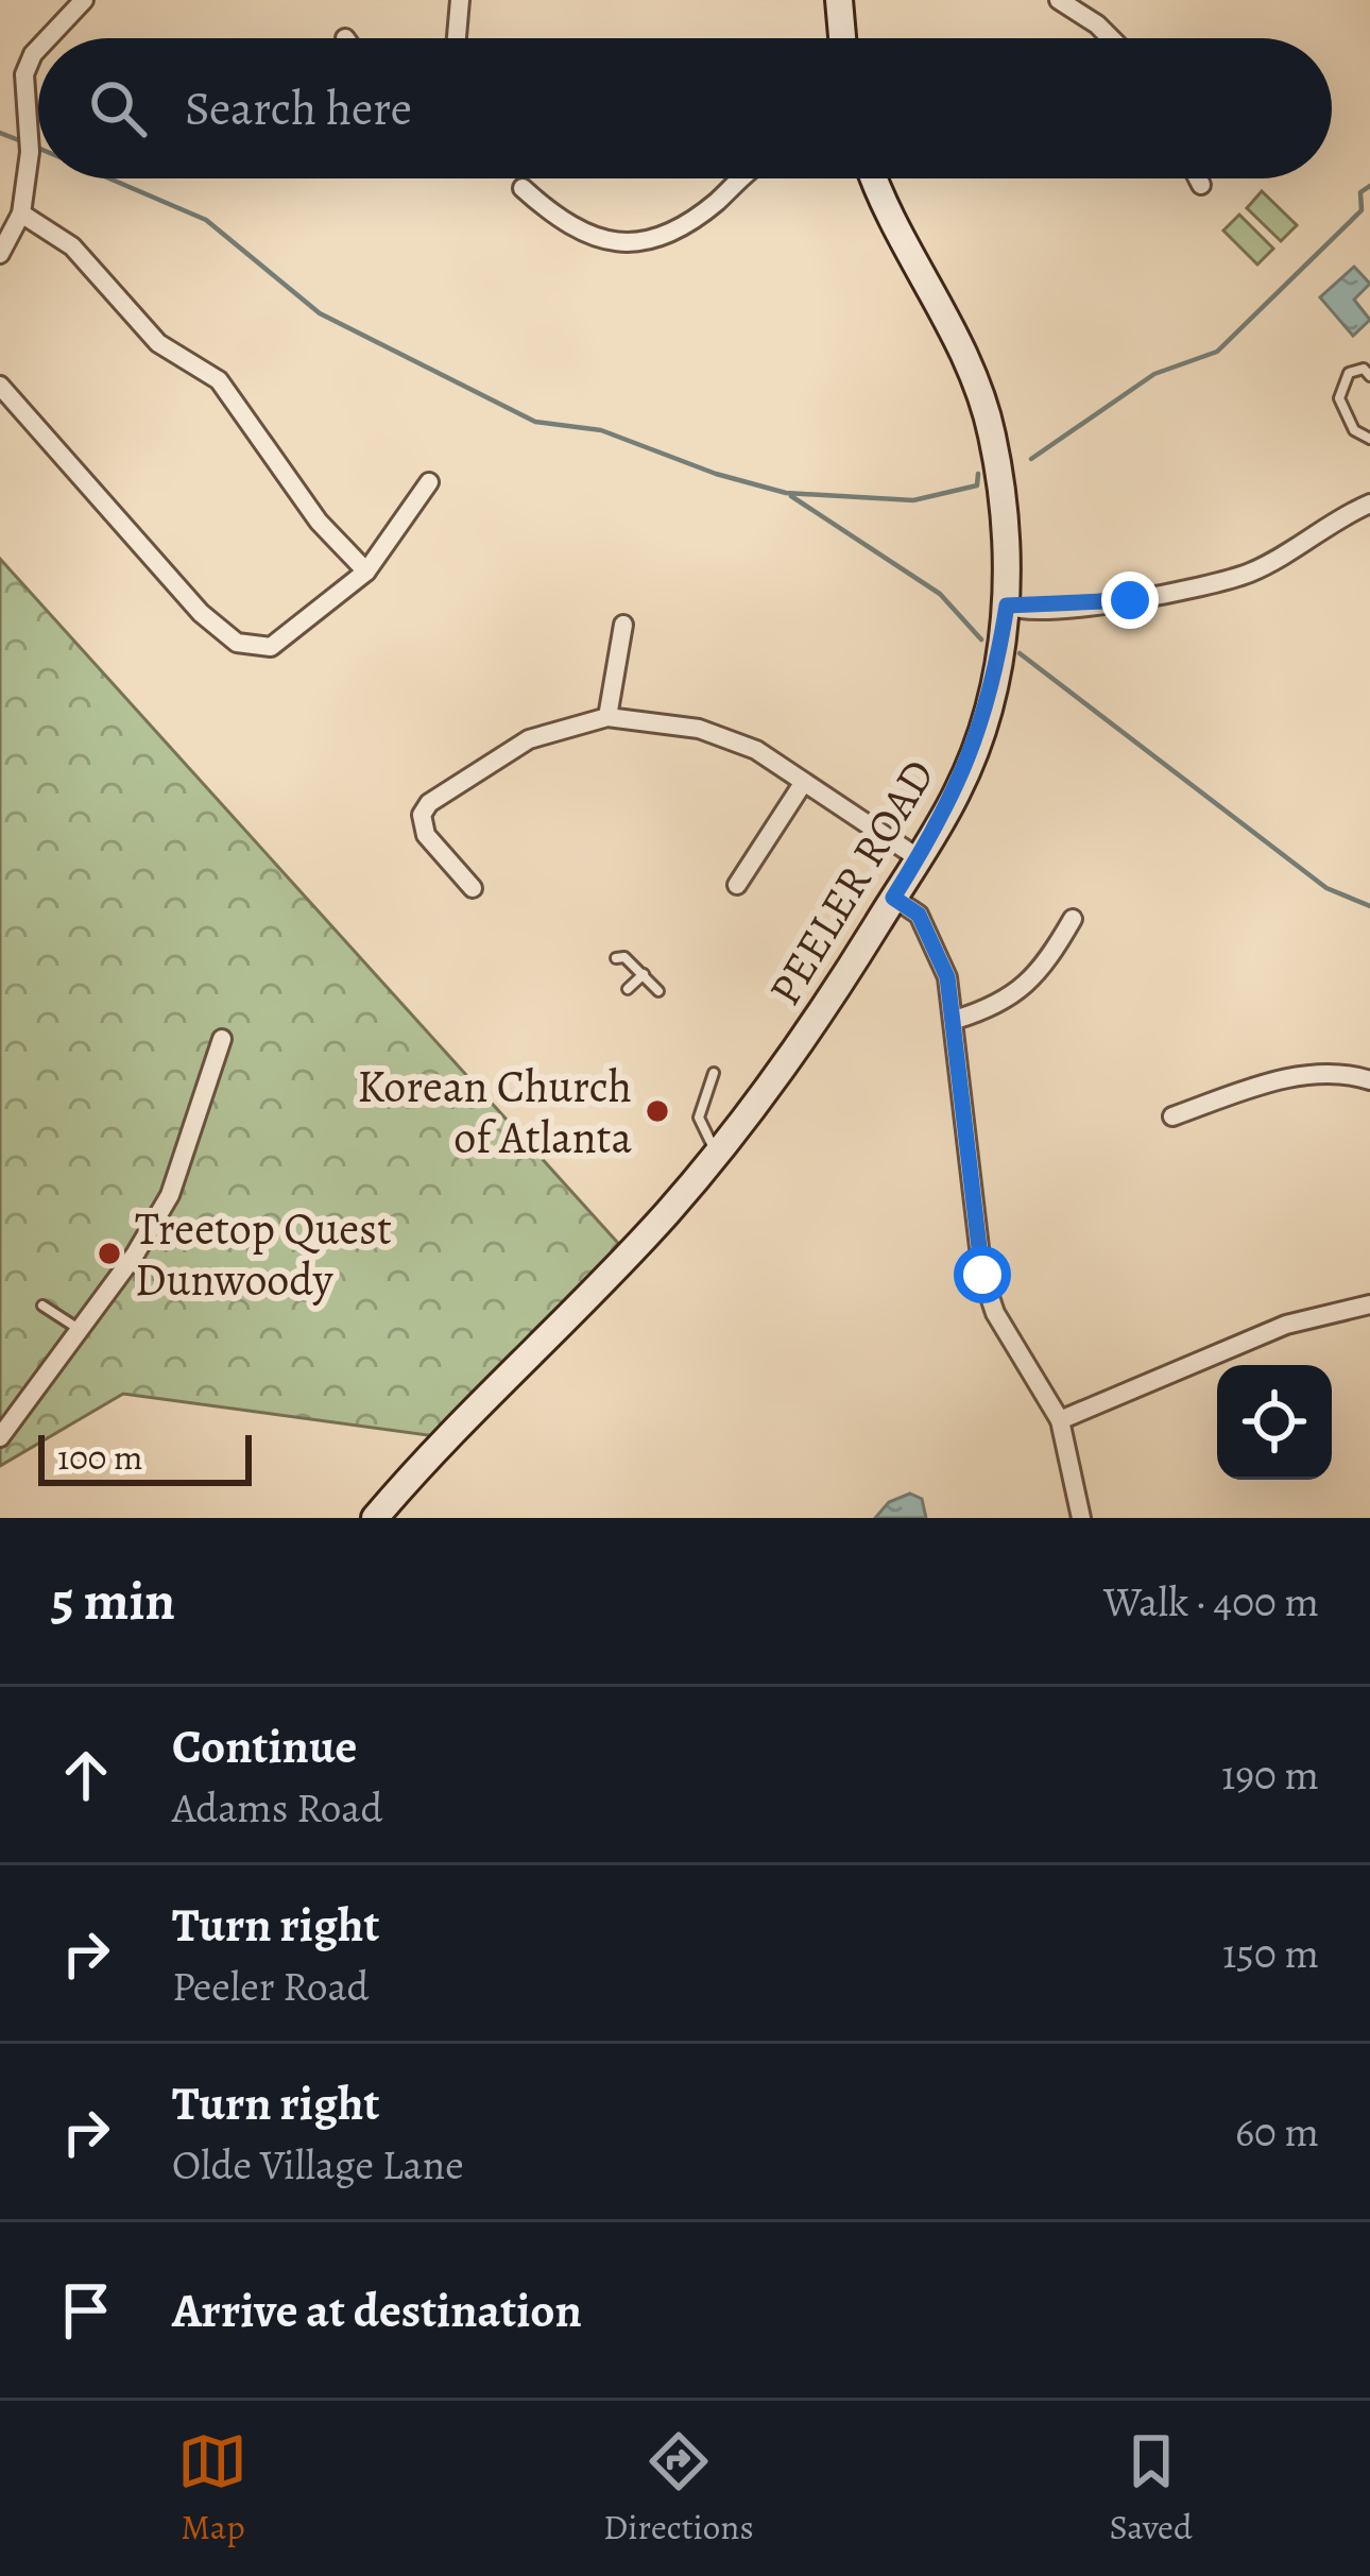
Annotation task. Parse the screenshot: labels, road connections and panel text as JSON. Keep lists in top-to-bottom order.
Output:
{
  "streets": {
    "street": ["PEELER ROAD"]
  },
  "places": ["Korean Church of Atlanta", "Treetop Quest Dunwoody"],
  "scale_bar": "100 m",
  "page": {
    "search": "Search here",
    "scale": "100 m",
    "heading": ["5 min", "Walk · 400 m"],
    "list": [
      ["Continue", "Adams Road", "190 m"],
      ["Turn right", "Peeler Road", "150 m"],
      ["Turn right", "Olde Village Lane", "60 m"],
      "Arrive at destination"
    ],
    "nav": ["Map", "Directions", "Saved"]
  }
}
